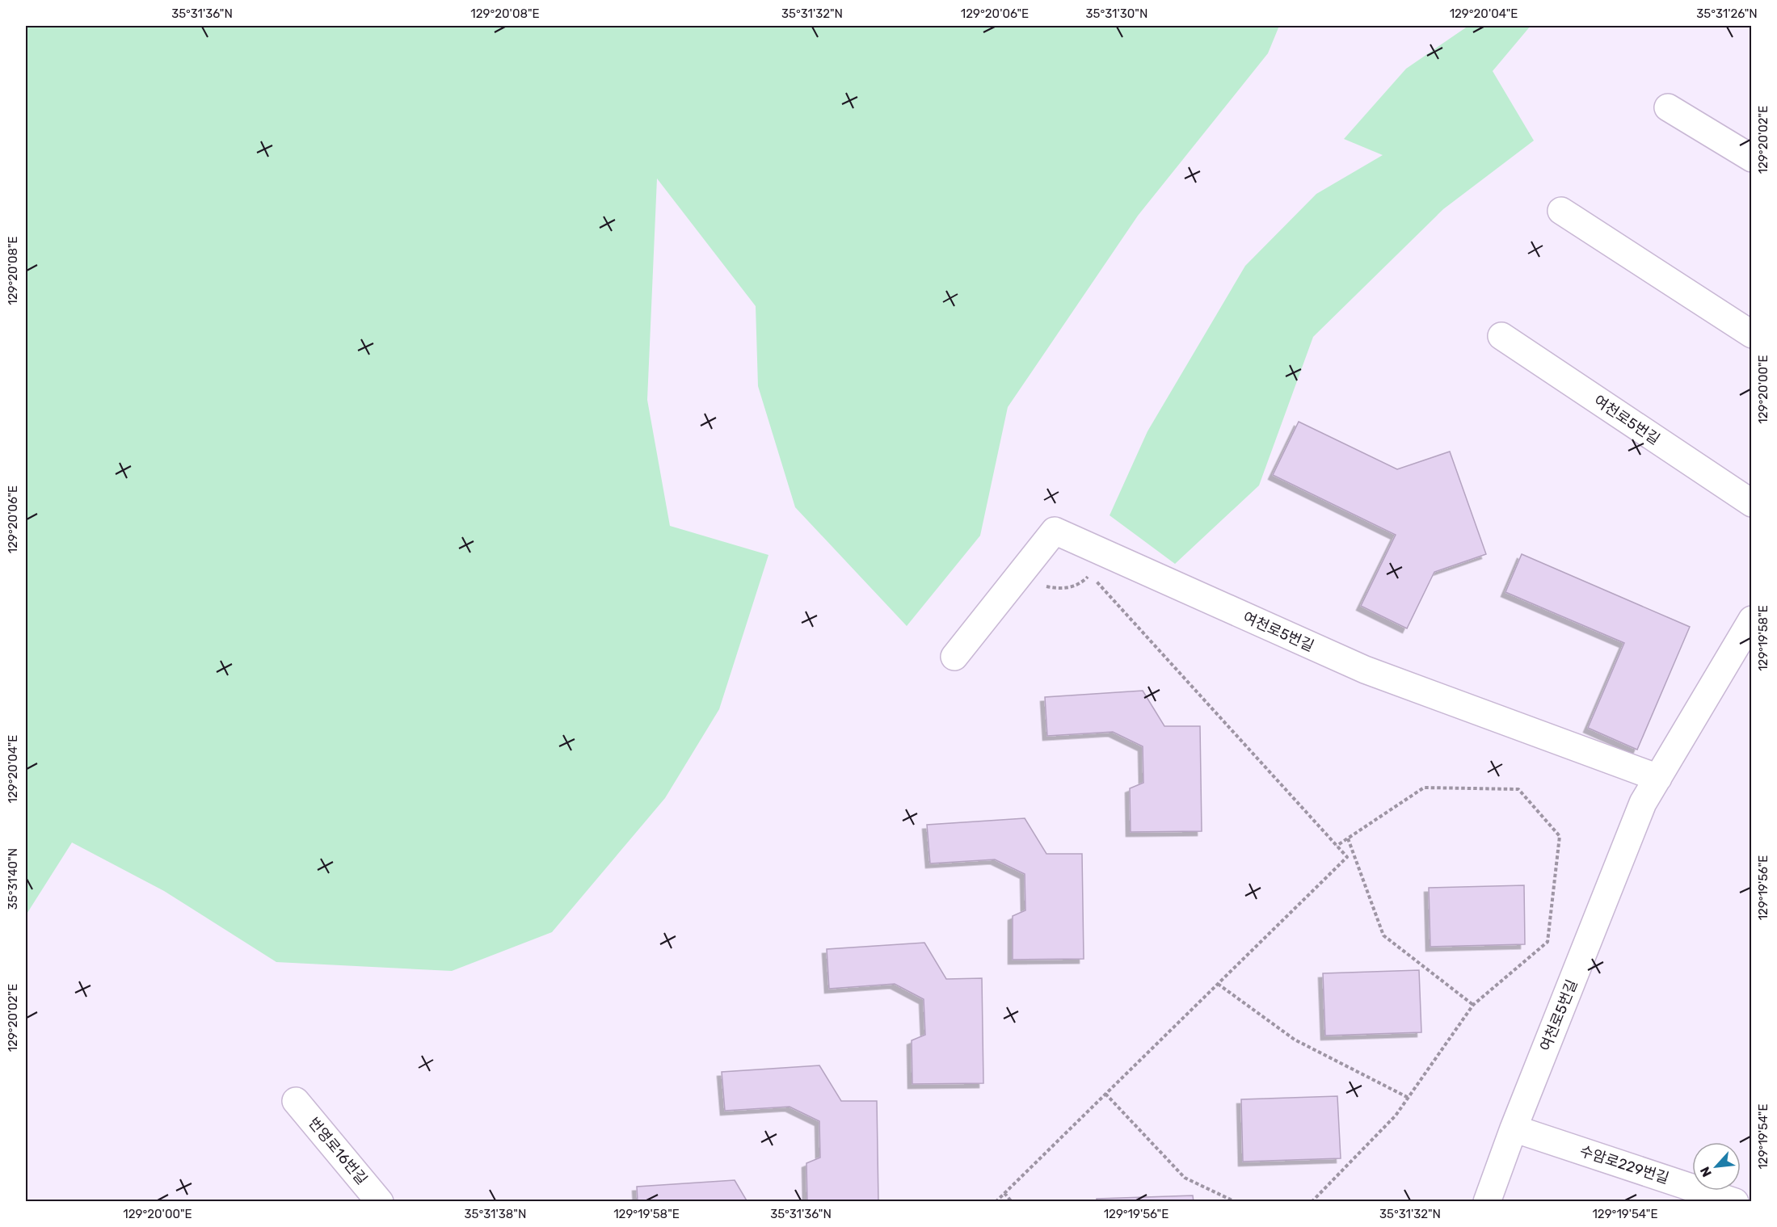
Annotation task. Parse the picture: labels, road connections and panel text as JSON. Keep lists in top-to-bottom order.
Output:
{
  "streets": {
    "lane": ["여천로5번길", "번영로16번길", "수암로229번길"]
  },
  "crossings": [
    ["여천로5번길", "수암로229번길"]
  ],
  "north": "bottom left",
  "coordinates": [
    "35°31'36\"N",
    "129°20'08\"E",
    "35°31'32\"N",
    "129°20'06\"E",
    "35°31'30\"N",
    "129°20'04\"E",
    "35°31'26\"N",
    "129°20'02\"E",
    "129°20'00\"E",
    "129°19'58\"E",
    "35°31'40\"N",
    "129°19'56\"E",
    "129°19'54\"E",
    "35°31'38\"N"
  ]
}
